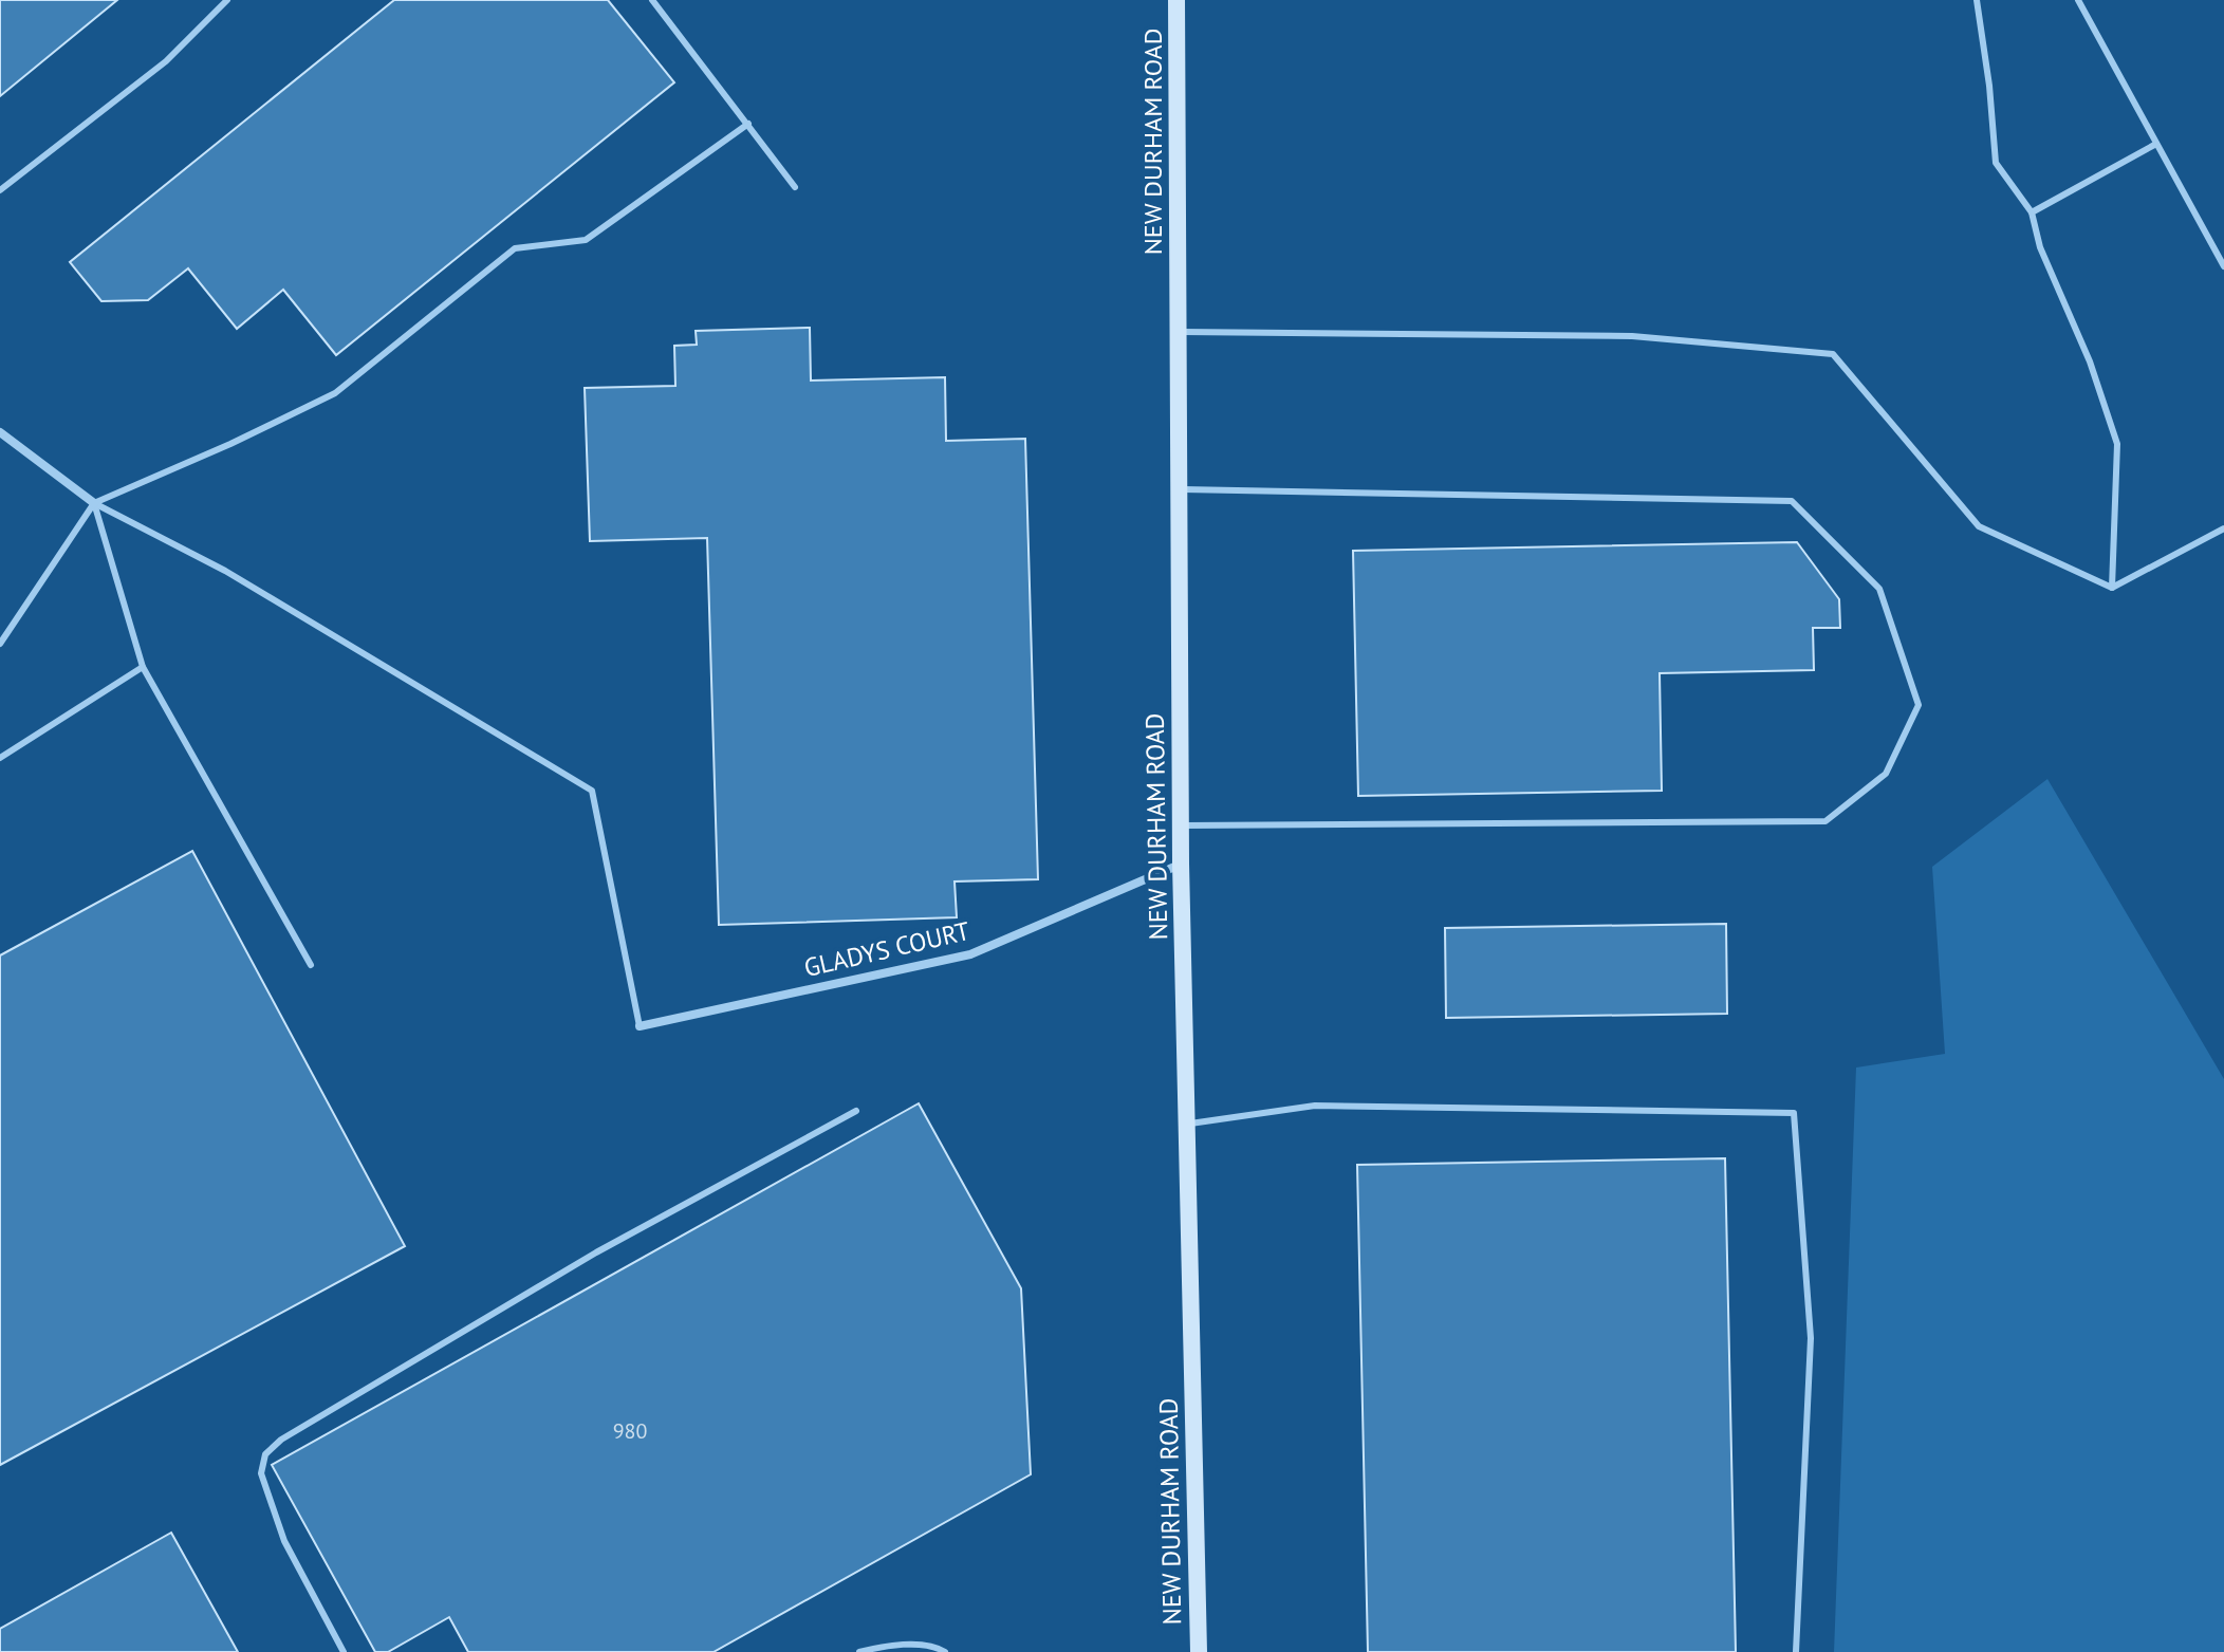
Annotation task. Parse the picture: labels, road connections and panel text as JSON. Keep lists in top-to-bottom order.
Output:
{
  "streets": {
    "main road": ["NEW DURHAM ROAD"],
    "street": ["GLADYS COURT"]
  },
  "crossings": [
    ["NEW DURHAM ROAD", "GLADYS COURT"]
  ],
  "house_numbers": ["980"]
}
